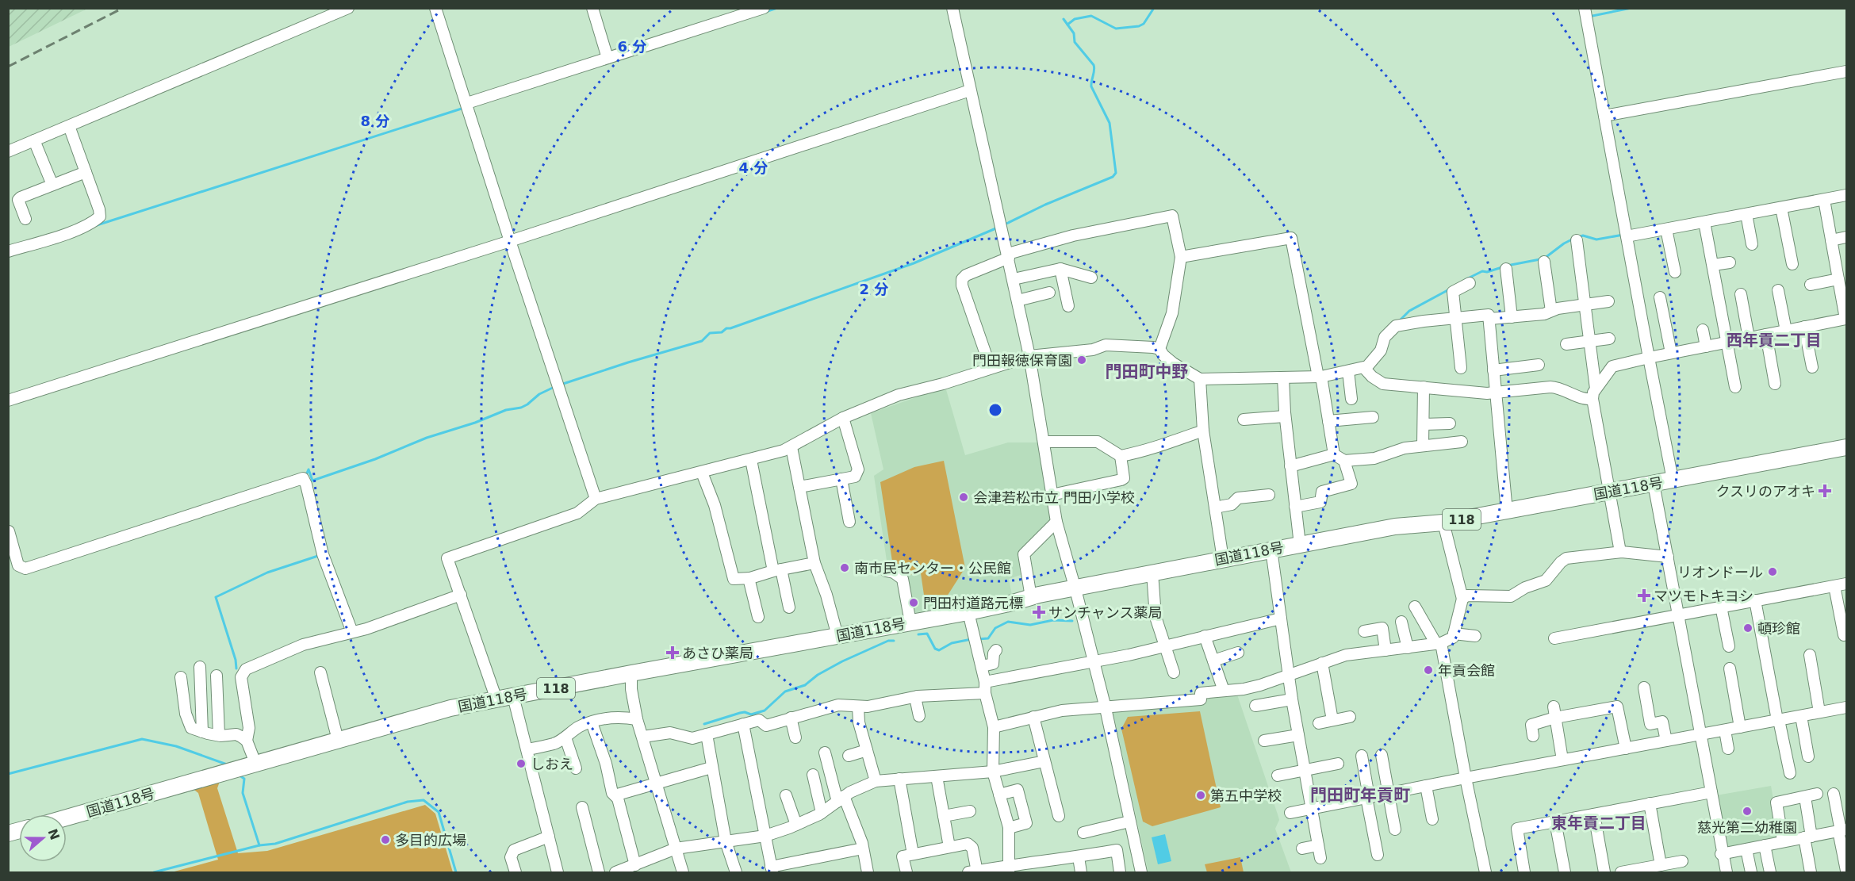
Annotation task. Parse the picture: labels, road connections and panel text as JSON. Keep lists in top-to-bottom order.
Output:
{
  "streets": {
    "highway": ["国道118号", "118"]
  },
  "districts": [
    "西年貢二丁目",
    "門田町中野",
    "門田町年貢町",
    "東年貢二丁目"
  ],
  "places": {
    "other": [
      "門田報徳保育園",
      "会津若松市立 門田小学校",
      "南市民センター・公民館",
      "リオンドール",
      "門田村道路元標",
      "頓珍館",
      "年貢会館",
      "しおえ",
      "第五中学校",
      "慈光第二幼稚園",
      "多目的広場"
    ],
    "health": [
      "クスリのアオキ",
      "マツモトキヨシ",
      "サンチャンス薬局",
      "あさひ薬局"
    ]
  },
  "north": "right",
  "rings": [
    "6 分",
    "8 分",
    "4 分",
    "2 分"
  ]
}
